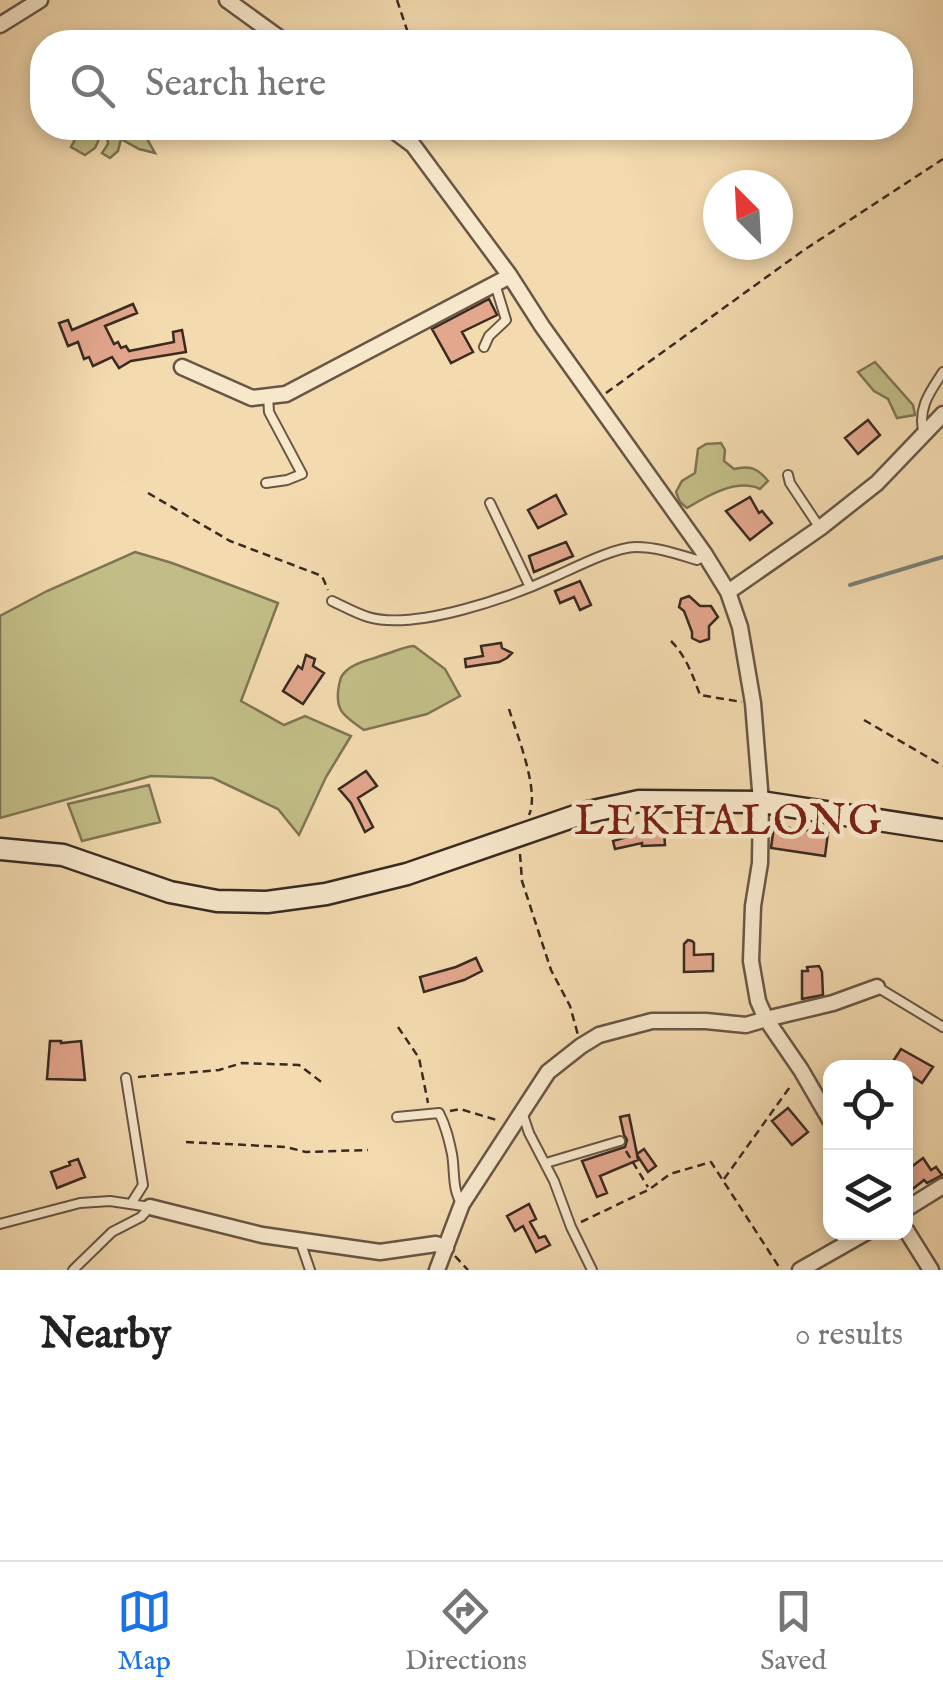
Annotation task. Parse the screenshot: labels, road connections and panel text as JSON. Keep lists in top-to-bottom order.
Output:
{
  "districts": ["LEKHALONG"],
  "north": "top left",
  "page": {
    "search": "Search here",
    "heading": ["Nearby", "0 results"],
    "nav": ["Map", "Directions", "Saved"]
  }
}
